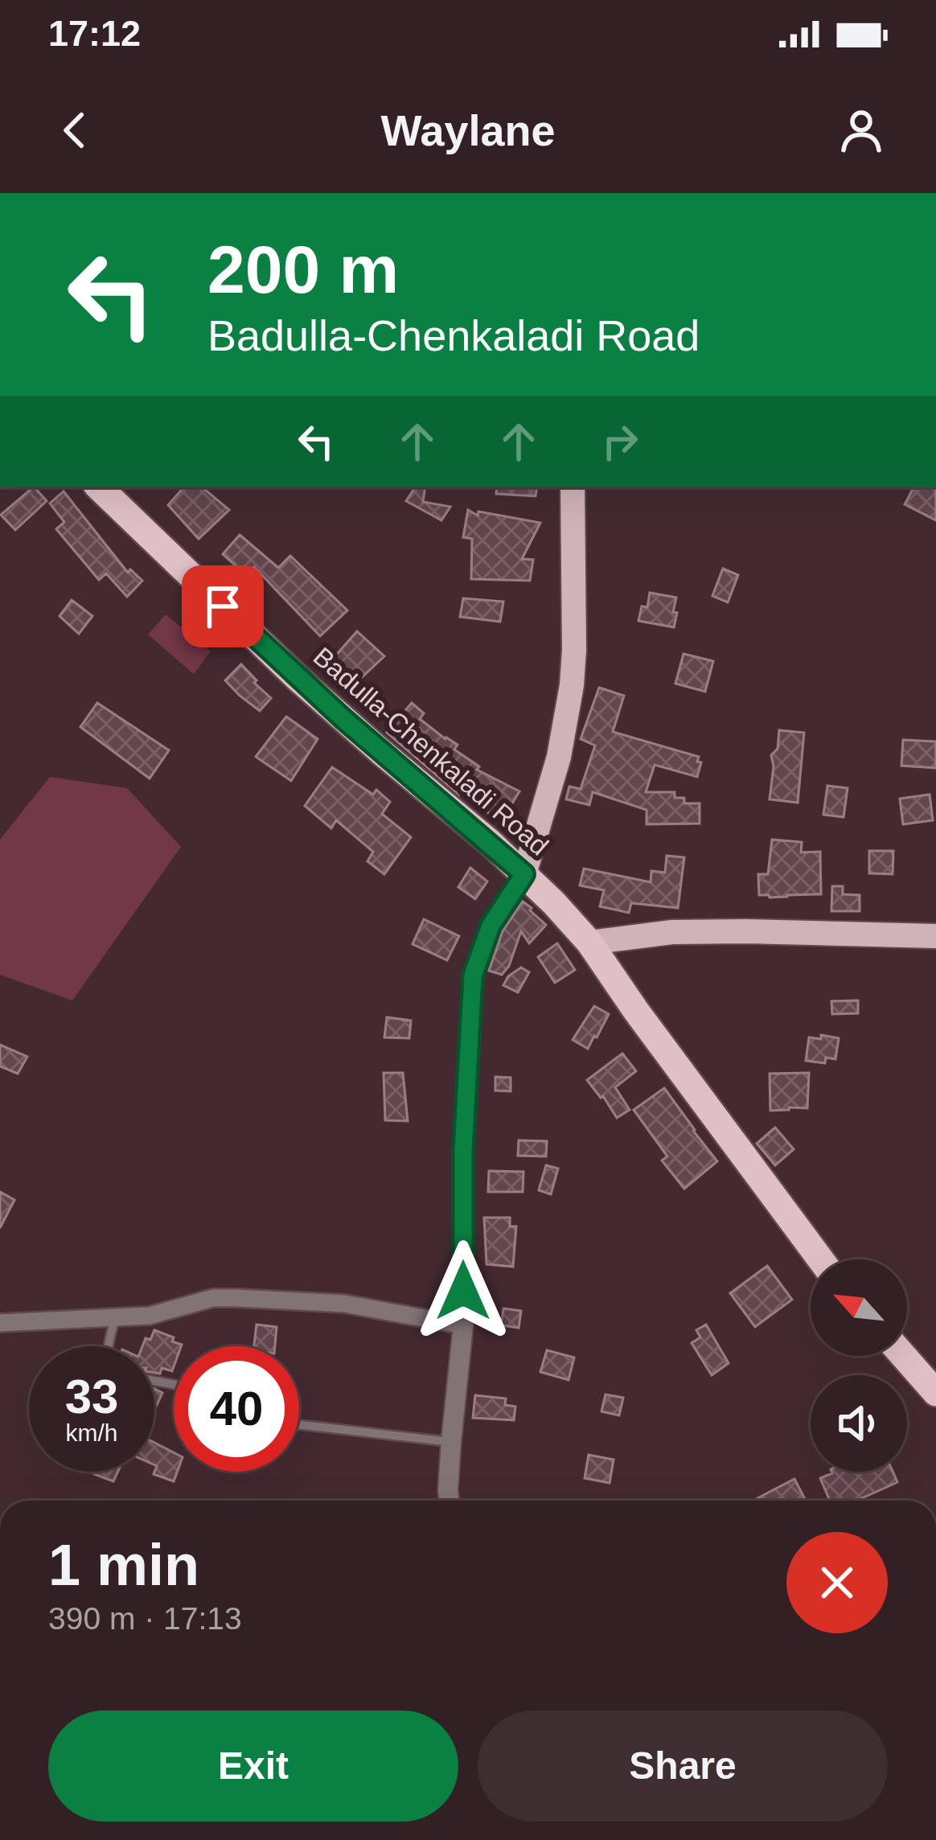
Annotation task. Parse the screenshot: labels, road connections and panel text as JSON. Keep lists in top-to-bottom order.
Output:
{
  "streets": {
    "highway": ["Badulla-Chenkaladi Road"]
  },
  "north": "top left",
  "page": {
    "status": "17:12",
    "header": "Waylane",
    "turn": ["200 m", "Badulla-Chenkaladi Road"],
    "speed": "33 km/h",
    "limit": "40",
    "heading": ["1 min", "390 m · 17:13"],
    "buttons": ["Exit", "Share"]
  }
}
